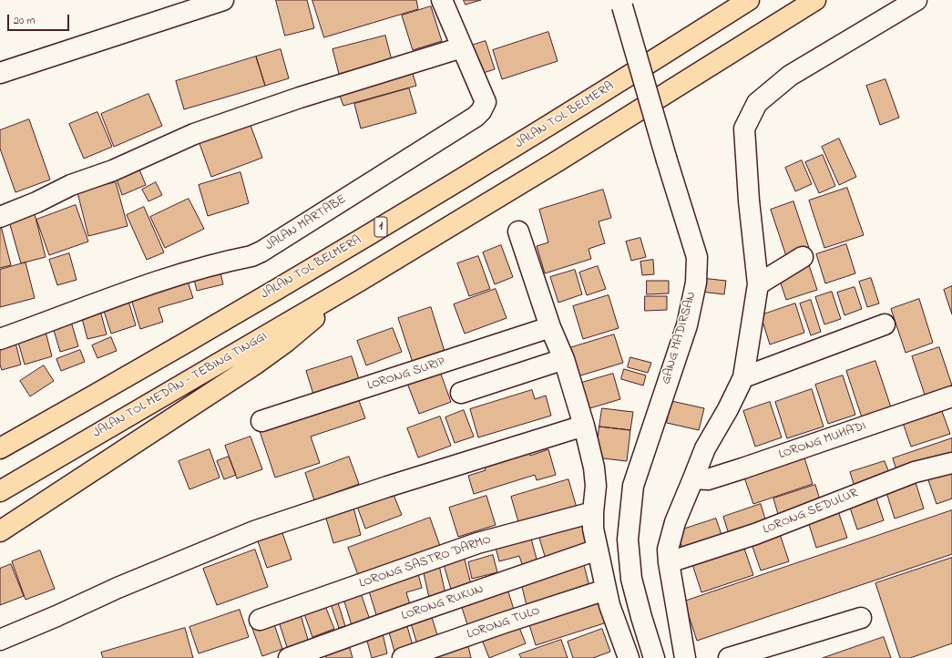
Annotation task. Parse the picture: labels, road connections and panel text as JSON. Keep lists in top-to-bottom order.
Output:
{
  "streets": {
    "highway": ["JALAN TOL BELMERA", "1", "JALAN TOL MEDAN - TEBING TINGGI"],
    "street": [
      "JALAN MARTABE",
      "GANG MADIRSAN",
      "LORONG SURIP",
      "LORONG MUHADI",
      "LORONG SEDULUR",
      "LORONG SASTRO DARMO",
      "LORONG RUKUN",
      "LORONG TULO"
    ]
  },
  "scale_bar": "20 m"
}
